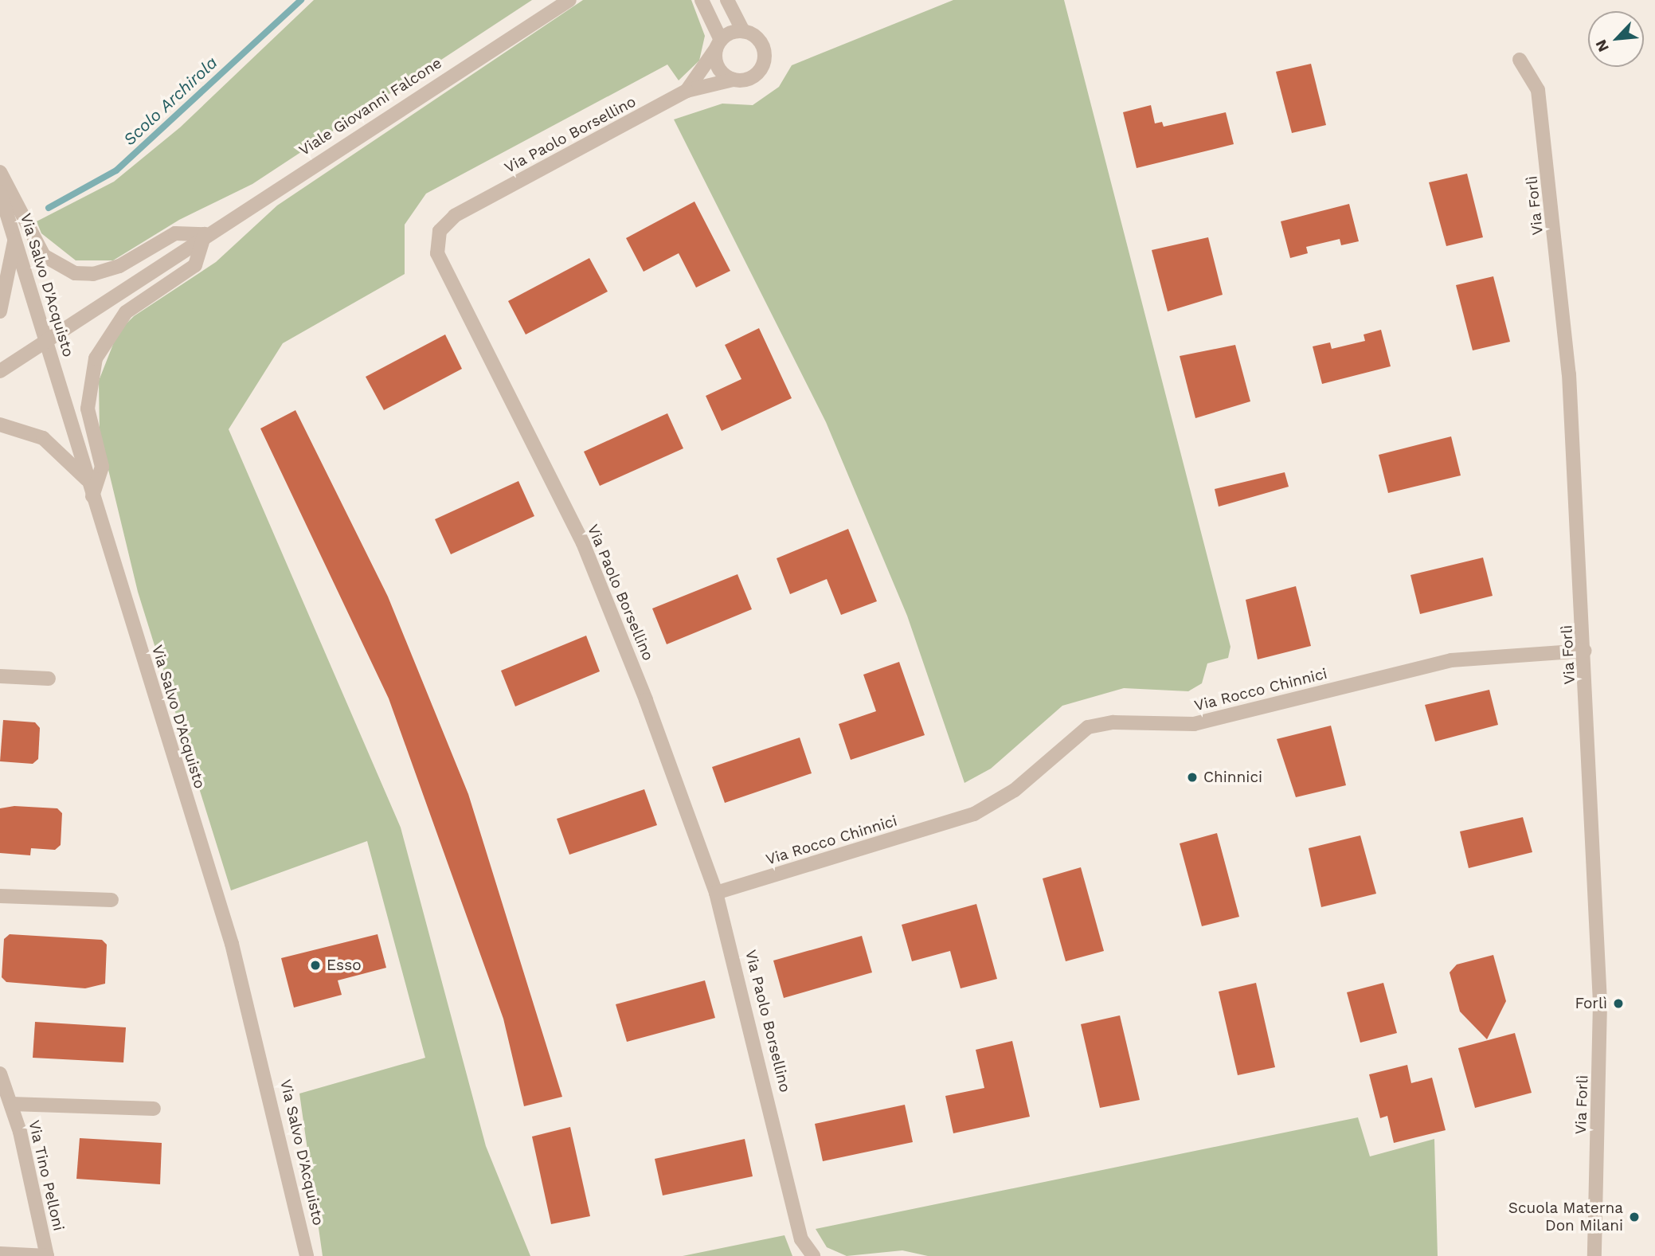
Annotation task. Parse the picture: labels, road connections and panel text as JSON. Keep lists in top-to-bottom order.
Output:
{
  "streets": {
    "street": [
      "Viale Giovanni Falcone",
      "Via Paolo Borsellino",
      "Via Forlì",
      "Via Salvo D'Acquisto",
      "Via Rocco Chinnici",
      "Via Tino Pelloni"
    ]
  },
  "crossings": [
    ["Viale Giovanni Falcone", "Via Salvo D'Acquisto"],
    ["Via Paolo Borsellino", "Via Rocco Chinnici"],
    ["Via Forlì", "Via Rocco Chinnici"]
  ],
  "water": ["Scolo Archirola"],
  "places": [
    "Chinnici",
    "Esso",
    "Forlì",
    "Scuola Materna Don Milani"
  ],
  "north": "bottom left"
}
